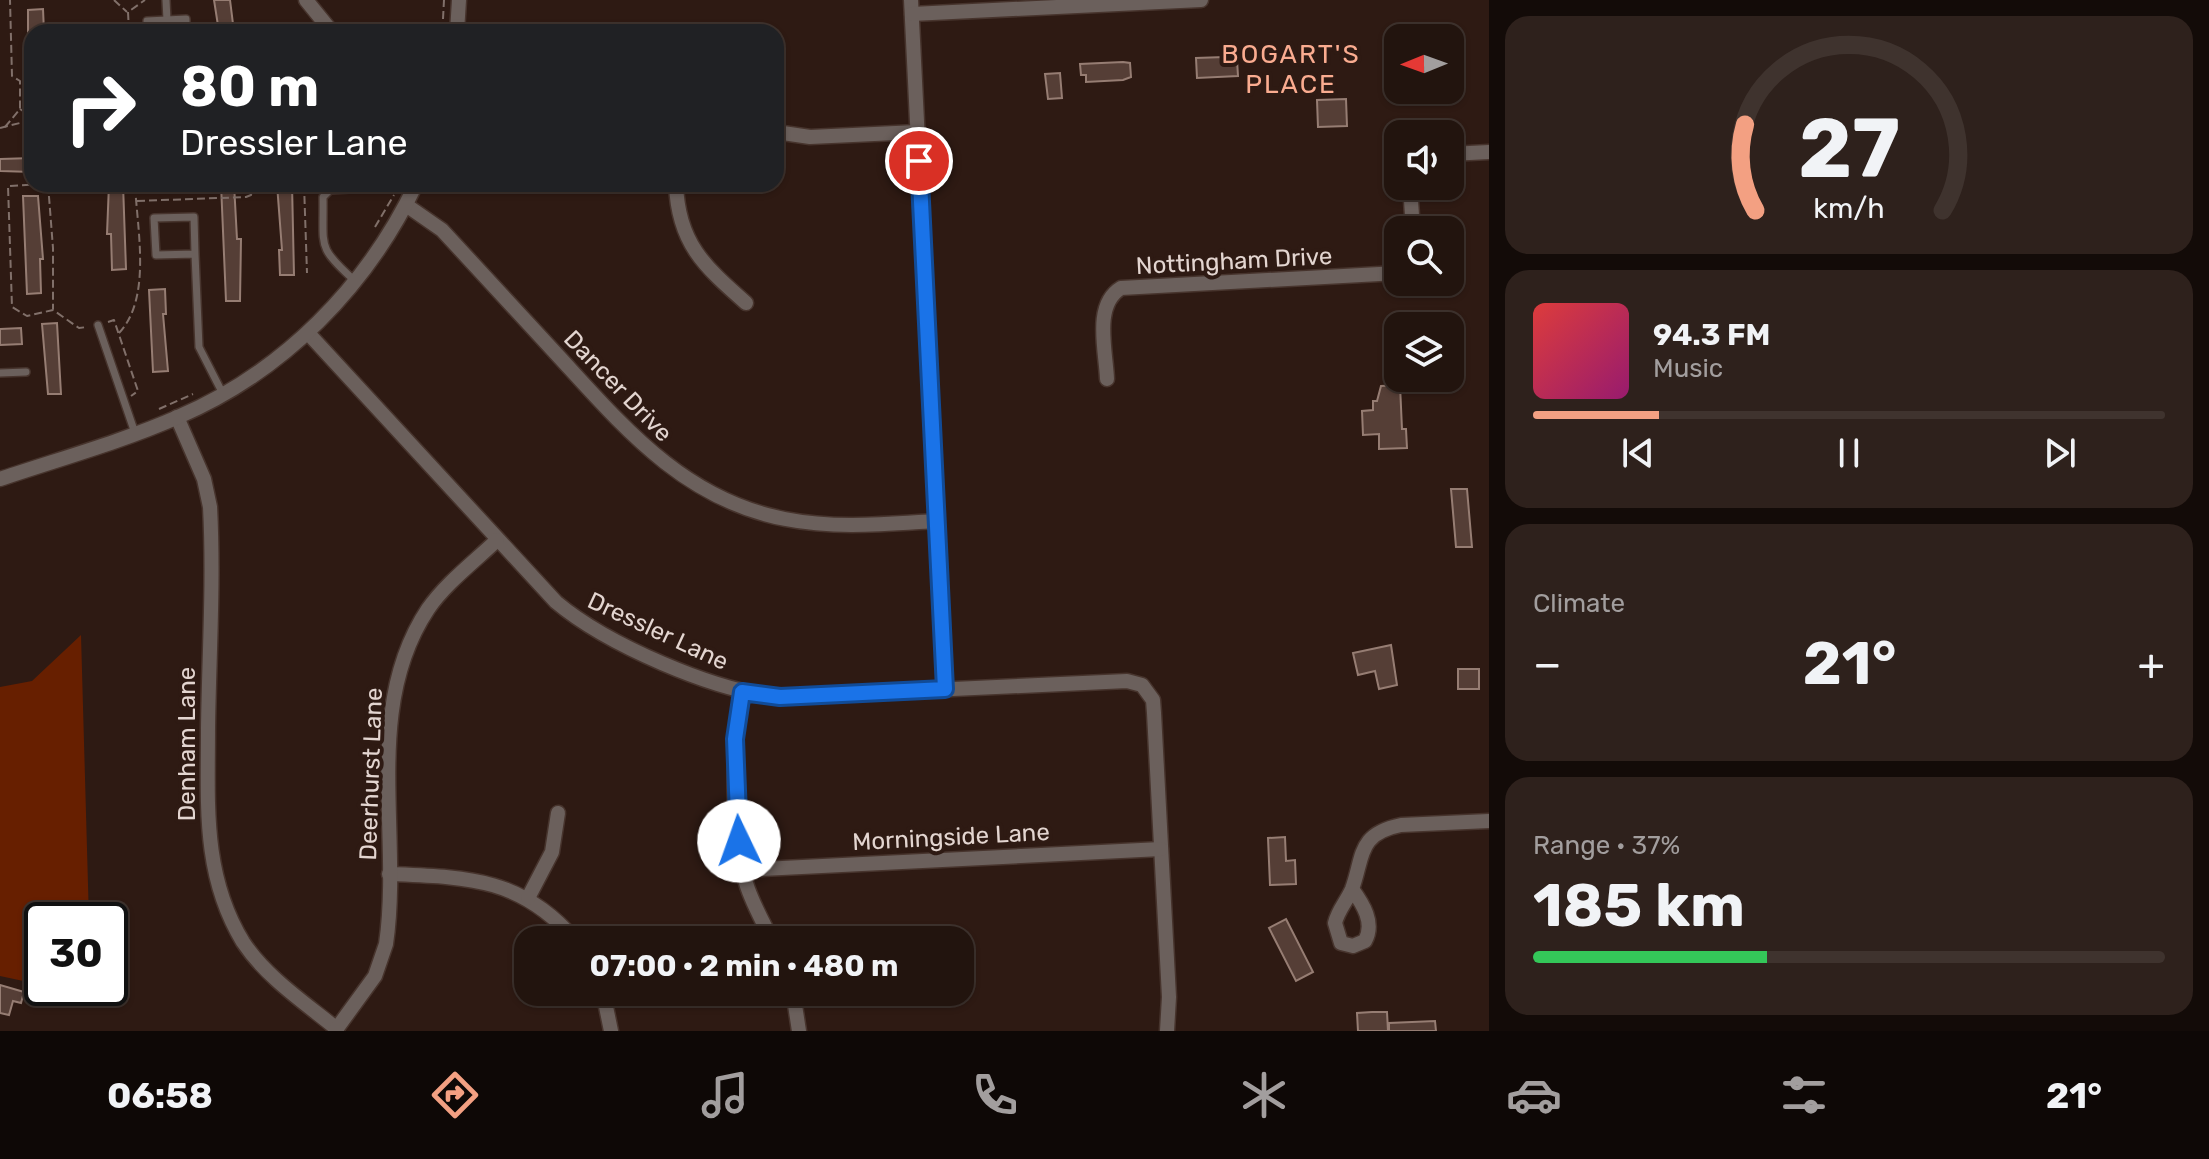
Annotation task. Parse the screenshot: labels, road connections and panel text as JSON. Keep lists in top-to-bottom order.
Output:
{
  "streets": {
    "street": [
      "Nottingham Drive",
      "Dancer Drive",
      "Dressler Lane",
      "Denham Lane",
      "Deerhurst Lane",
      "Morningside Lane"
    ]
  },
  "crossings": [
    ["Dressler Lane", "Deerhurst Lane"],
    ["Dressler Lane", "Morningside Lane"],
    ["Denham Lane", "Deerhurst Lane"]
  ],
  "districts": ["BOGART'S PLACE"],
  "north": "left",
  "page": {
    "turn": ["80 m", "Dressler Lane"],
    "song": ["94.3 FM", "Music"],
    "tile": [
      "Climate",
      ["Range · 37%", "185 km"]
    ],
    "heat": ["−", "21°", "+"],
    "limit": "30",
    "trip": "07:00 · 2 min · 480 m",
    "tabs": ["06:58", "21°"],
    "gauge": ["27", "km/h"]
  }
}
